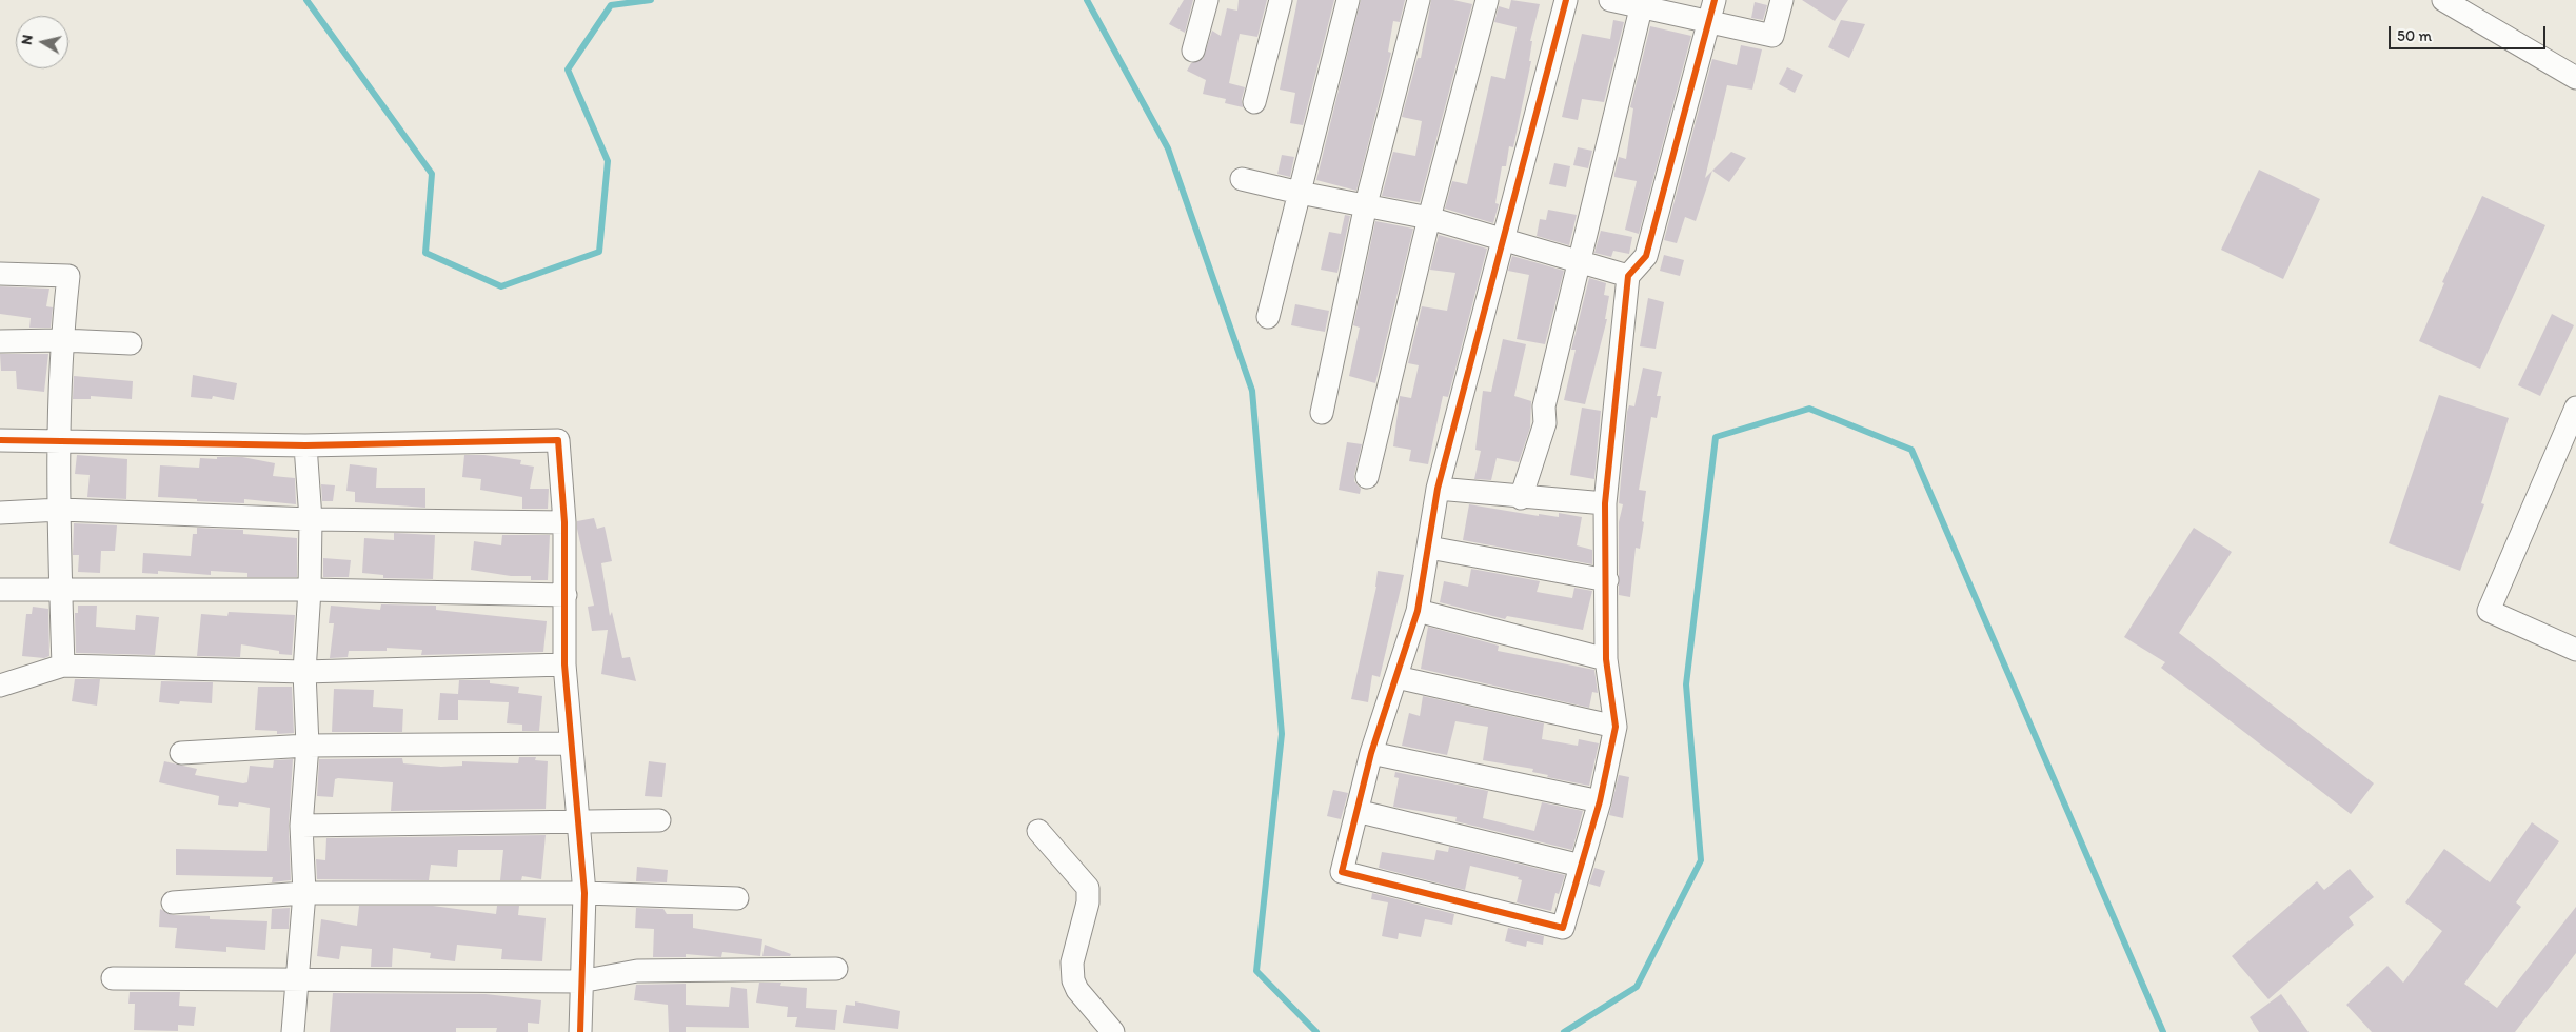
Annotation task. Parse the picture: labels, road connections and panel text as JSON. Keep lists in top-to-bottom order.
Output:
{
  "scale_bar": "50 m",
  "north": "left"
}
